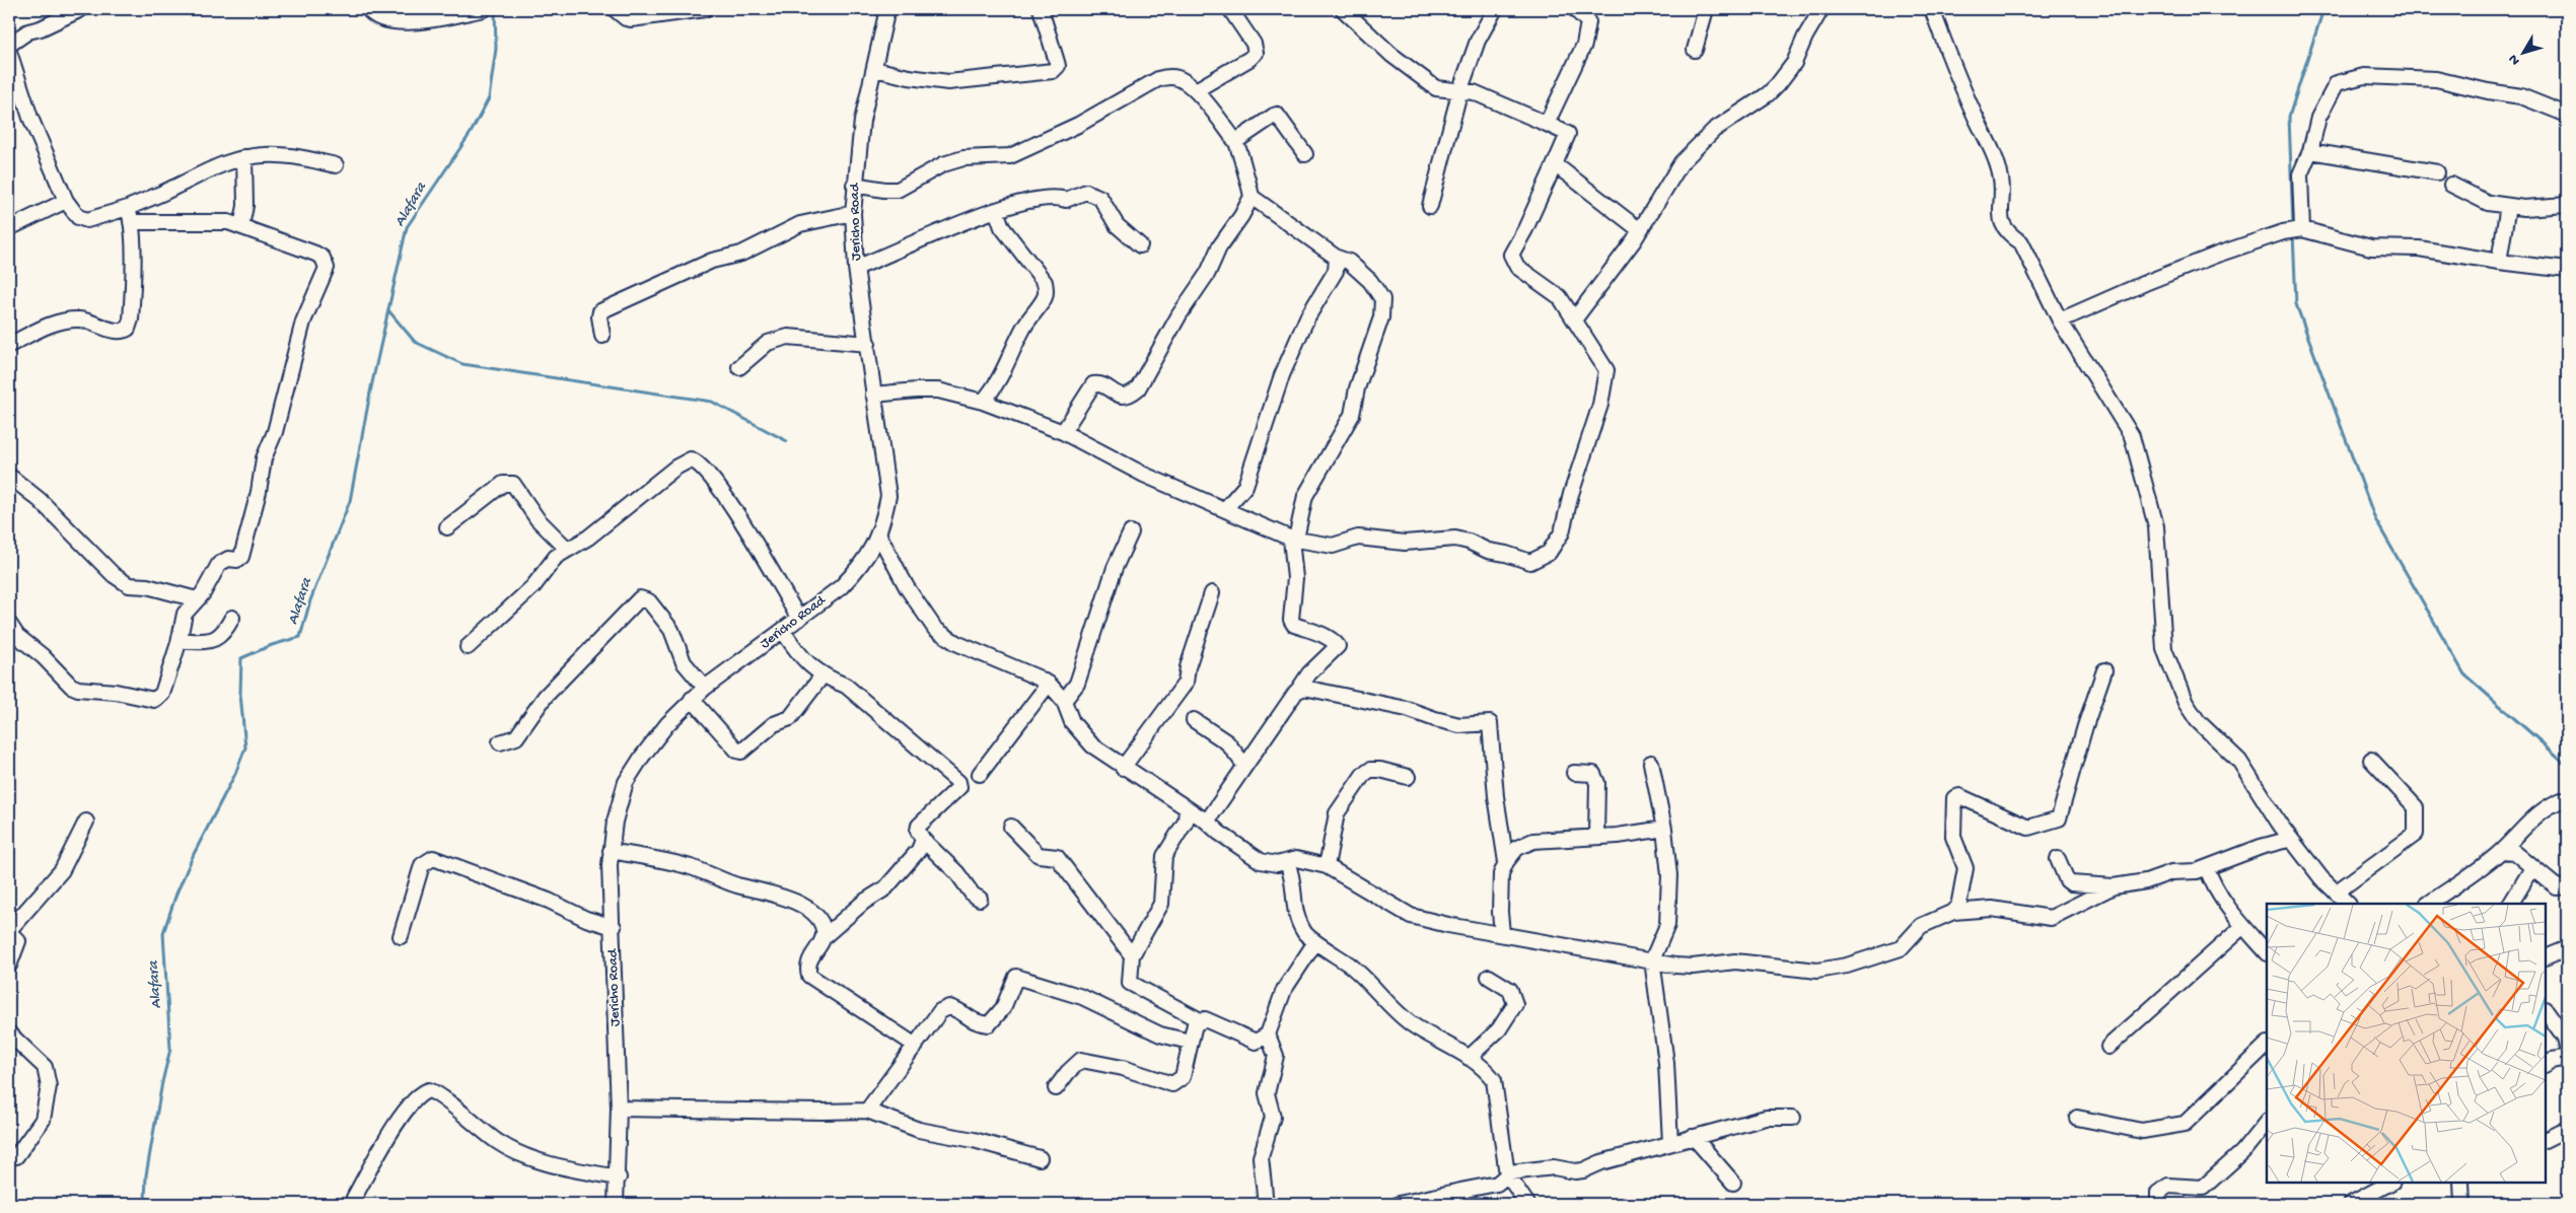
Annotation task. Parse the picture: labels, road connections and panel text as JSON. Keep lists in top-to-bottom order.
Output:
{
  "streets": {
    "street": ["Jericho Road"]
  },
  "water": ["Alafara"],
  "north": "bottom left"
}
